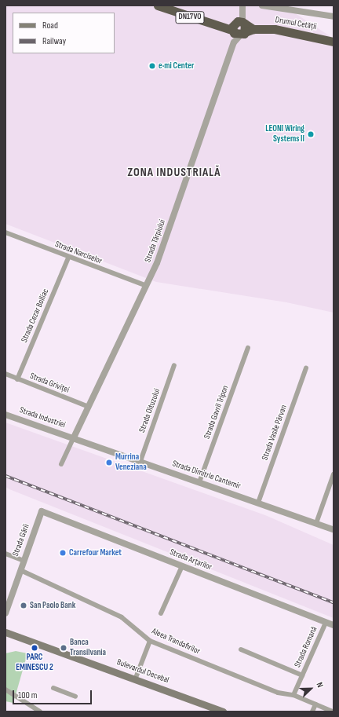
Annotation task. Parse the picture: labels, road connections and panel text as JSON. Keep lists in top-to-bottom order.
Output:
{
  "streets": {
    "highway": ["DN17VO", "Drumul Cetății"],
    "main road": ["Bulevardul Decebal"],
    "street": [
      "Strada Tărpiului",
      "Strada Narciselor",
      "Strada Cezar Bolliac",
      "Strada Griviței",
      "Strada Oituzului",
      "Strada Gavril Tripon",
      "Strada Industriei",
      "Strada Vasile Pârvan",
      "Strada Dimitrie Cantemir",
      "Strada Gării",
      "Strada Arțarilor",
      "Aleea Trandafirilor",
      "Strada Romană"
    ]
  },
  "crossings": [
    ["Drumul Cetății", "Strada Tărpiului"],
    ["Strada Tărpiului", "Strada Narciselor"],
    ["Strada Tărpiului", "Strada Griviței"],
    ["Strada Tărpiului", "Strada Industriei"],
    ["Strada Tărpiului", "Strada Dimitrie Cantemir"],
    ["Strada Narciselor", "Strada Cezar Bolliac"],
    ["Strada Cezar Bolliac", "Strada Griviței"],
    ["Strada Oituzului", "Strada Dimitrie Cantemir"],
    ["Strada Gavril Tripon", "Strada Dimitrie Cantemir"],
    ["Strada Industriei", "Strada Dimitrie Cantemir"],
    ["Strada Vasile Pârvan", "Strada Dimitrie Cantemir"],
    ["Strada Gării", "Strada Arțarilor"],
    ["Strada Gării", "Aleea Trandafirilor"],
    ["Strada Arțarilor", "Strada Romană"],
    ["Aleea Trandafirilor", "Strada Romană"]
  ],
  "districts": ["ZONA INDUSTRIALĂ"],
  "places": [
    "e·mi Center",
    "LEONI Wiring Systems II",
    "Murrina Veneziana",
    "Carrefour Market",
    "San Paolo Bank",
    "PARC EMINESCU 2",
    "Banca Transilvania"
  ],
  "legend": ["Road", "Railway"],
  "scale_bar": "100 m",
  "north": "top right"
}
